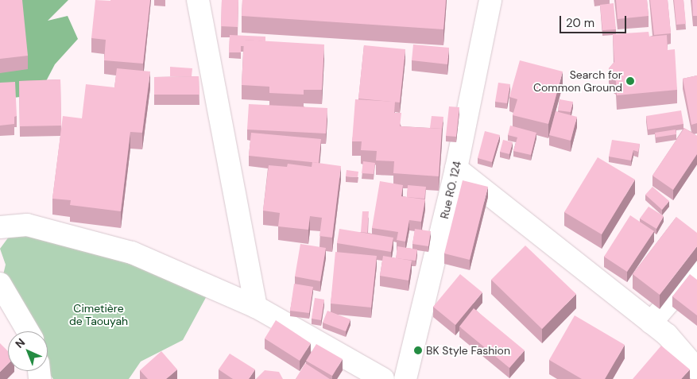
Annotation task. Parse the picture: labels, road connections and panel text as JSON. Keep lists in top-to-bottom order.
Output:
{
  "streets": {
    "street": ["Rue RO. 124"]
  },
  "parks": ["Cimetière de Taouyah"],
  "places": ["Search for Common Ground", "BK Style Fashion"],
  "scale_bar": "20 m",
  "north": "top left"
}
